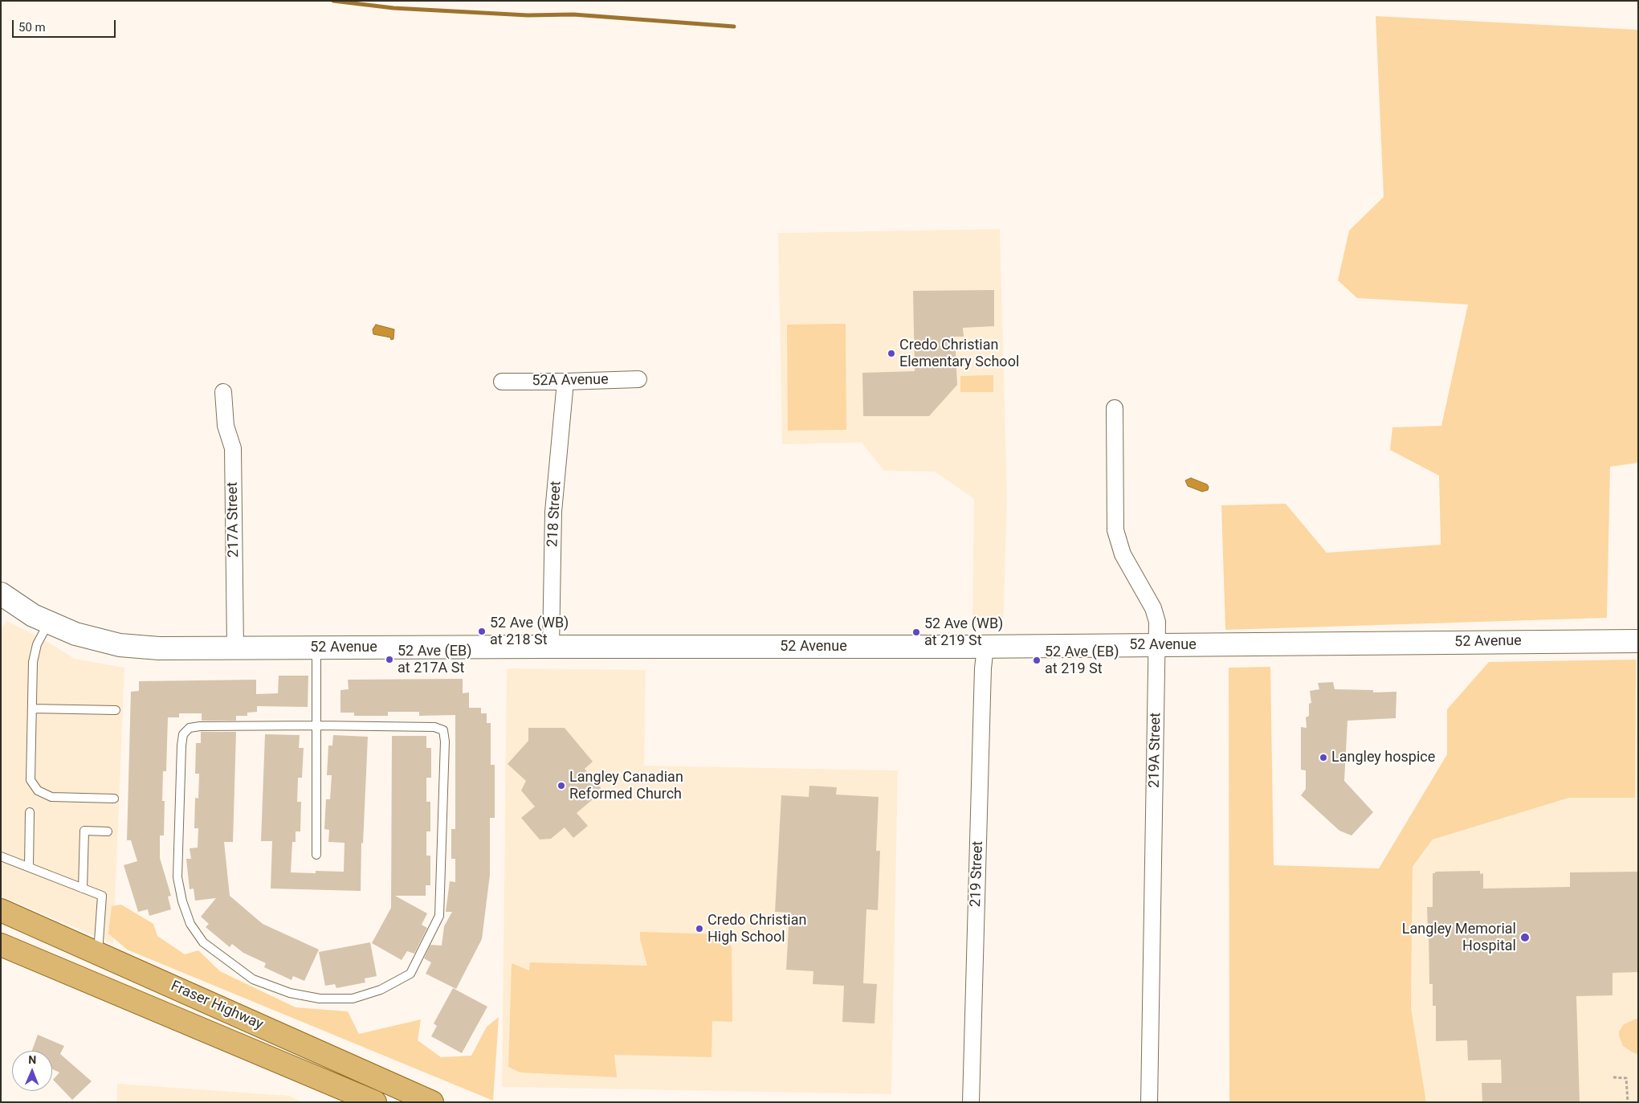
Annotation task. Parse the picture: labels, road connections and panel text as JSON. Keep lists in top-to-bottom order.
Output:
{
  "streets": {
    "main road": ["Fraser Highway"],
    "street": [
      "52A Avenue",
      "218 Street",
      "217A Street",
      "52 Avenue",
      "219A Street",
      "219 Street"
    ]
  },
  "crossings": [
    ["52A Avenue", "218 Street"],
    ["218 Street", "52 Avenue"],
    ["217A Street", "52 Avenue"],
    ["52 Avenue", "219A Street"],
    ["52 Avenue", "219 Street"]
  ],
  "places": [
    "Credo Christian Elementary School",
    "52 Ave (WB) at 218 St",
    "52 Ave (WB) at 219 St",
    "52 Ave (EB) at 217A St",
    "52 Ave (EB) at 219 St",
    "Langley hospice",
    "Langley Canadian Reformed Church",
    "Credo Christian High School",
    "Langley Memorial Hospital"
  ],
  "scale_bar": "50 m",
  "north": "top"
}
